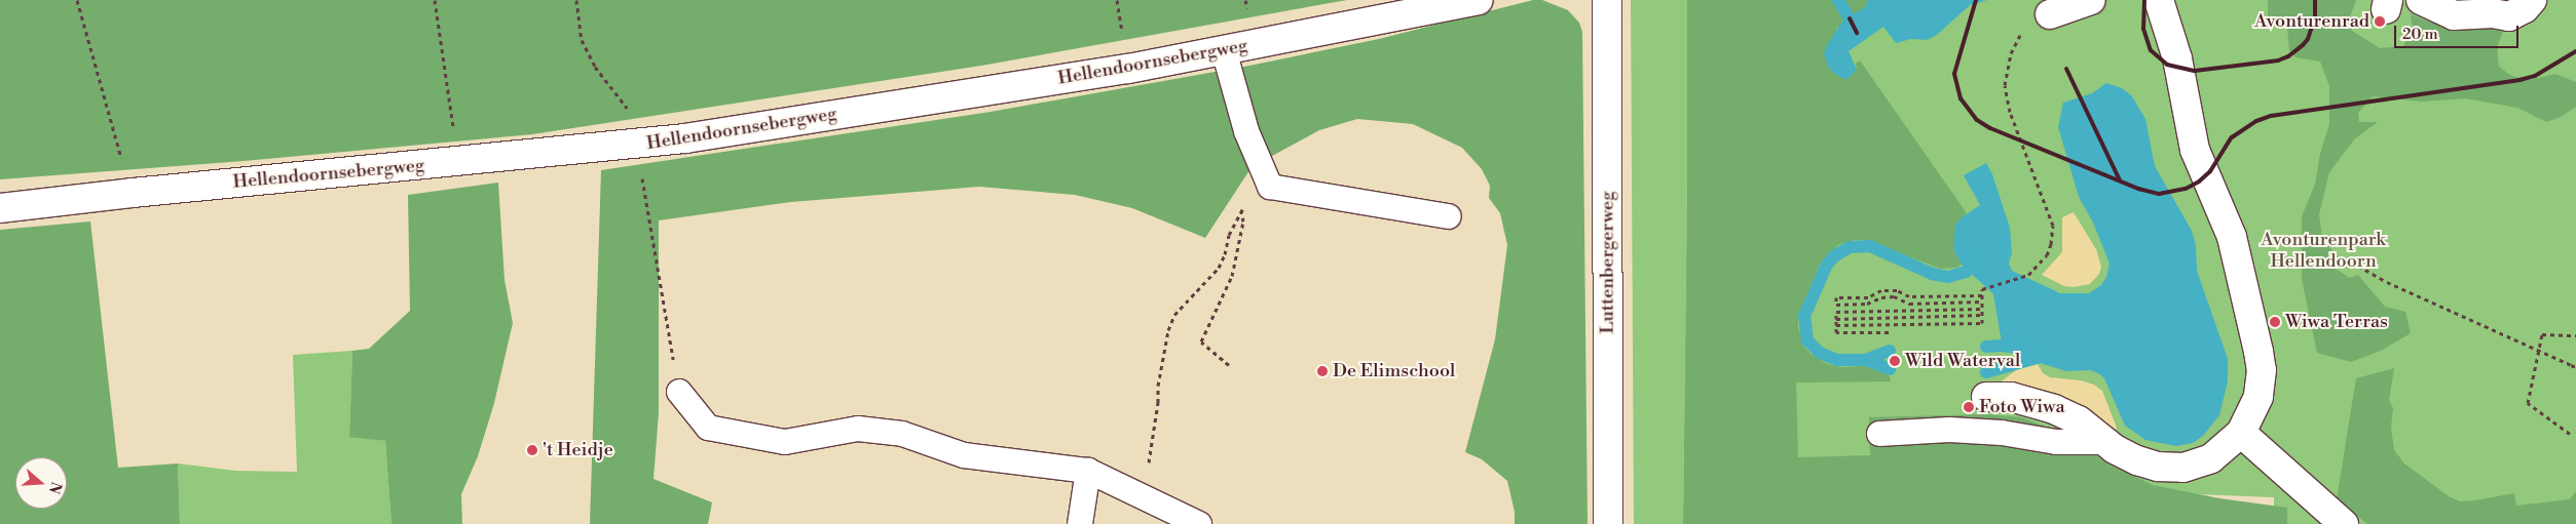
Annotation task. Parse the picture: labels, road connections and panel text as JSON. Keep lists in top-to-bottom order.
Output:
{
  "streets": {
    "street": ["Hellendoornsebergweg", "Luttenbergerweg"]
  },
  "parks": ["Avonturenpark Hellendoorn"],
  "places": [
    "Avonturenrad",
    "Wiwa Terras",
    "Wild Waterval",
    "De Elimschool",
    "Foto Wiwa",
    "'t Heidje"
  ],
  "scale_bar": "20 m",
  "north": "right"
}
